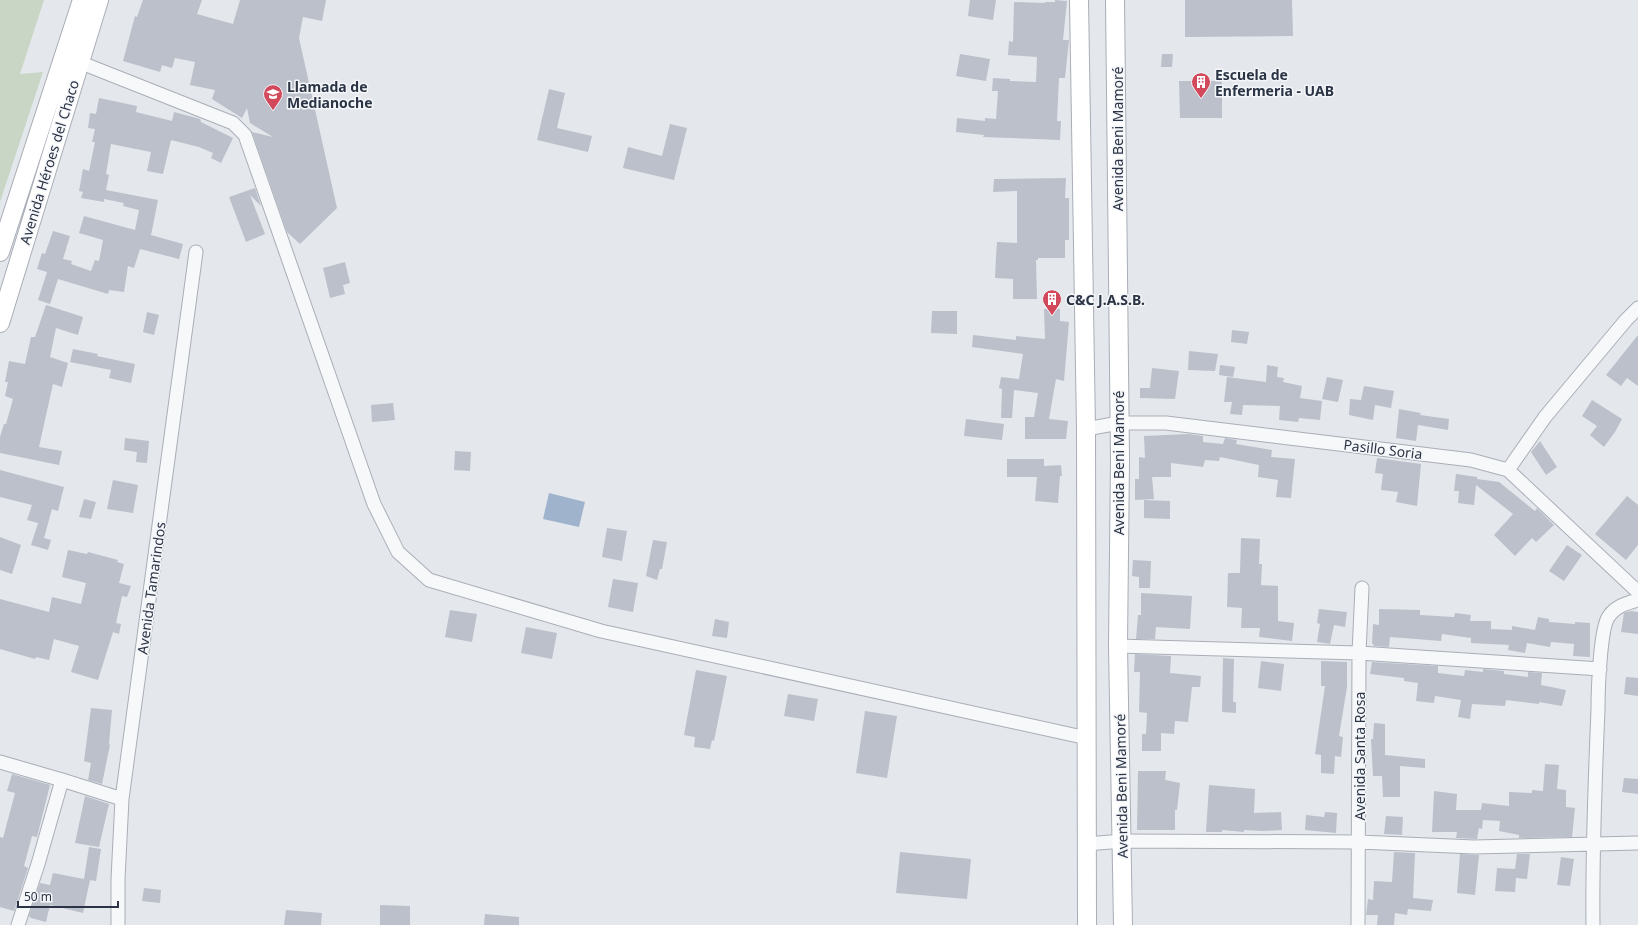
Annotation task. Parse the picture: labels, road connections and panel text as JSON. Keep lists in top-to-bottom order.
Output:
{
  "streets": {
    "street": [
      "Avenida Beni Mamoré",
      "Avenida Héroes del Chaco",
      "Pasillo Soria",
      "Avenida Tamarindos",
      "Avenida Santa Rosa"
    ]
  },
  "crossings": [
    ["Avenida Beni Mamoré", "Pasillo Soria"]
  ],
  "places": {
    "building": ["Escuela de Enfermeria - UAB", "C&C J.A.S.B."],
    "school or university": ["Llamada de Medianoche"]
  },
  "scale_bar": "50 m"
}
